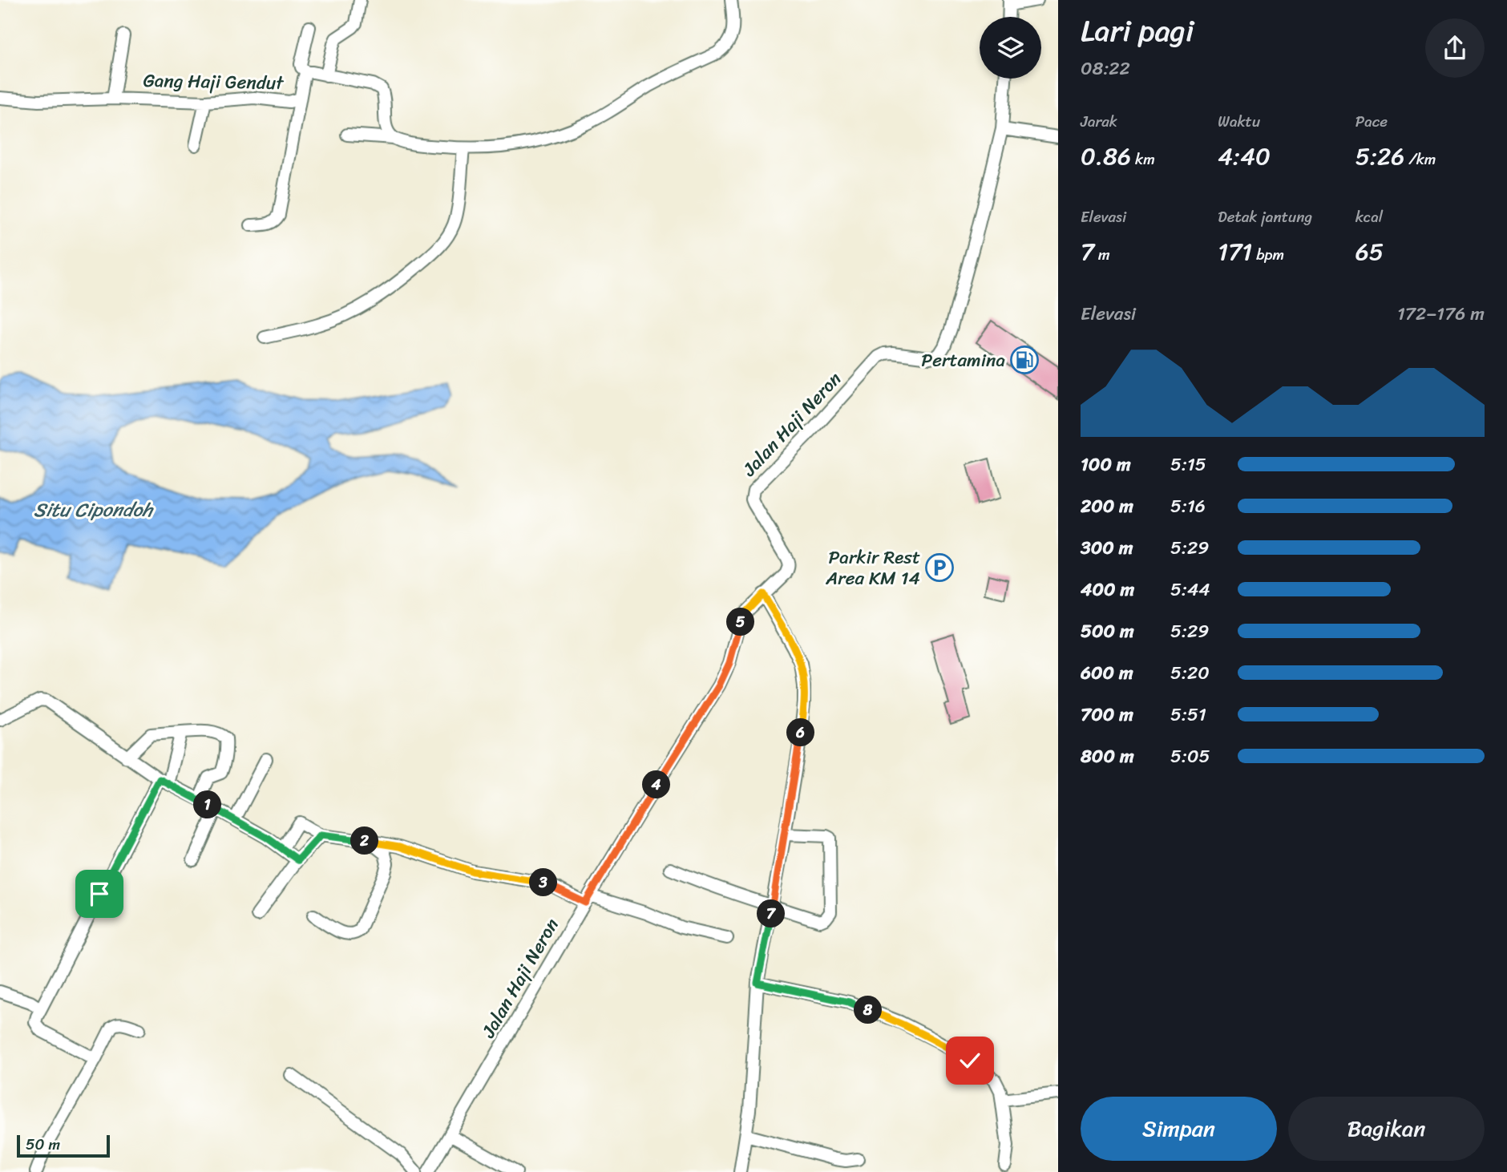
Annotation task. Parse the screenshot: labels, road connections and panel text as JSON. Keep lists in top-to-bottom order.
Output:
{
  "streets": {
    "street": ["Gang Haji Gendut", "Jalan Haji Neron"]
  },
  "water": ["Situ Cipondoh"],
  "places": {
    "fuel station": ["Pertamina"],
    "parking": ["Parkir Rest Area KM 14"]
  },
  "scale_bar": "50 m",
  "page": {
    "heading": ["Lari pagi", "08:22"],
    "stats": [
      ["Jarak", "0.86 km"],
      ["Waktu", "4:40"],
      ["Pace", "5:26 /km"],
      ["Elevasi", "7 m"],
      ["Detak jantung", "171 bpm"],
      ["kcal", "65"]
    ],
    "chart": ["Elevasi", "172–176 m"],
    "list": [
      {
        "name": "100 m",
        "note": "5:15"
      },
      {
        "name": "200 m",
        "note": "5:16"
      },
      {
        "name": "300 m",
        "note": "5:29"
      },
      {
        "name": "400 m",
        "note": "5:44"
      },
      {
        "name": "500 m",
        "note": "5:29"
      },
      {
        "name": "600 m",
        "note": "5:20"
      },
      {
        "name": "700 m",
        "note": "5:51"
      },
      {
        "name": "800 m",
        "note": "5:05"
      }
    ],
    "pins": [
      "5",
      "6",
      "4",
      "1",
      "2",
      "3",
      "7",
      "8"
    ],
    "buttons": ["Simpan", "Bagikan"],
    "scale": "50 m"
  }
}
